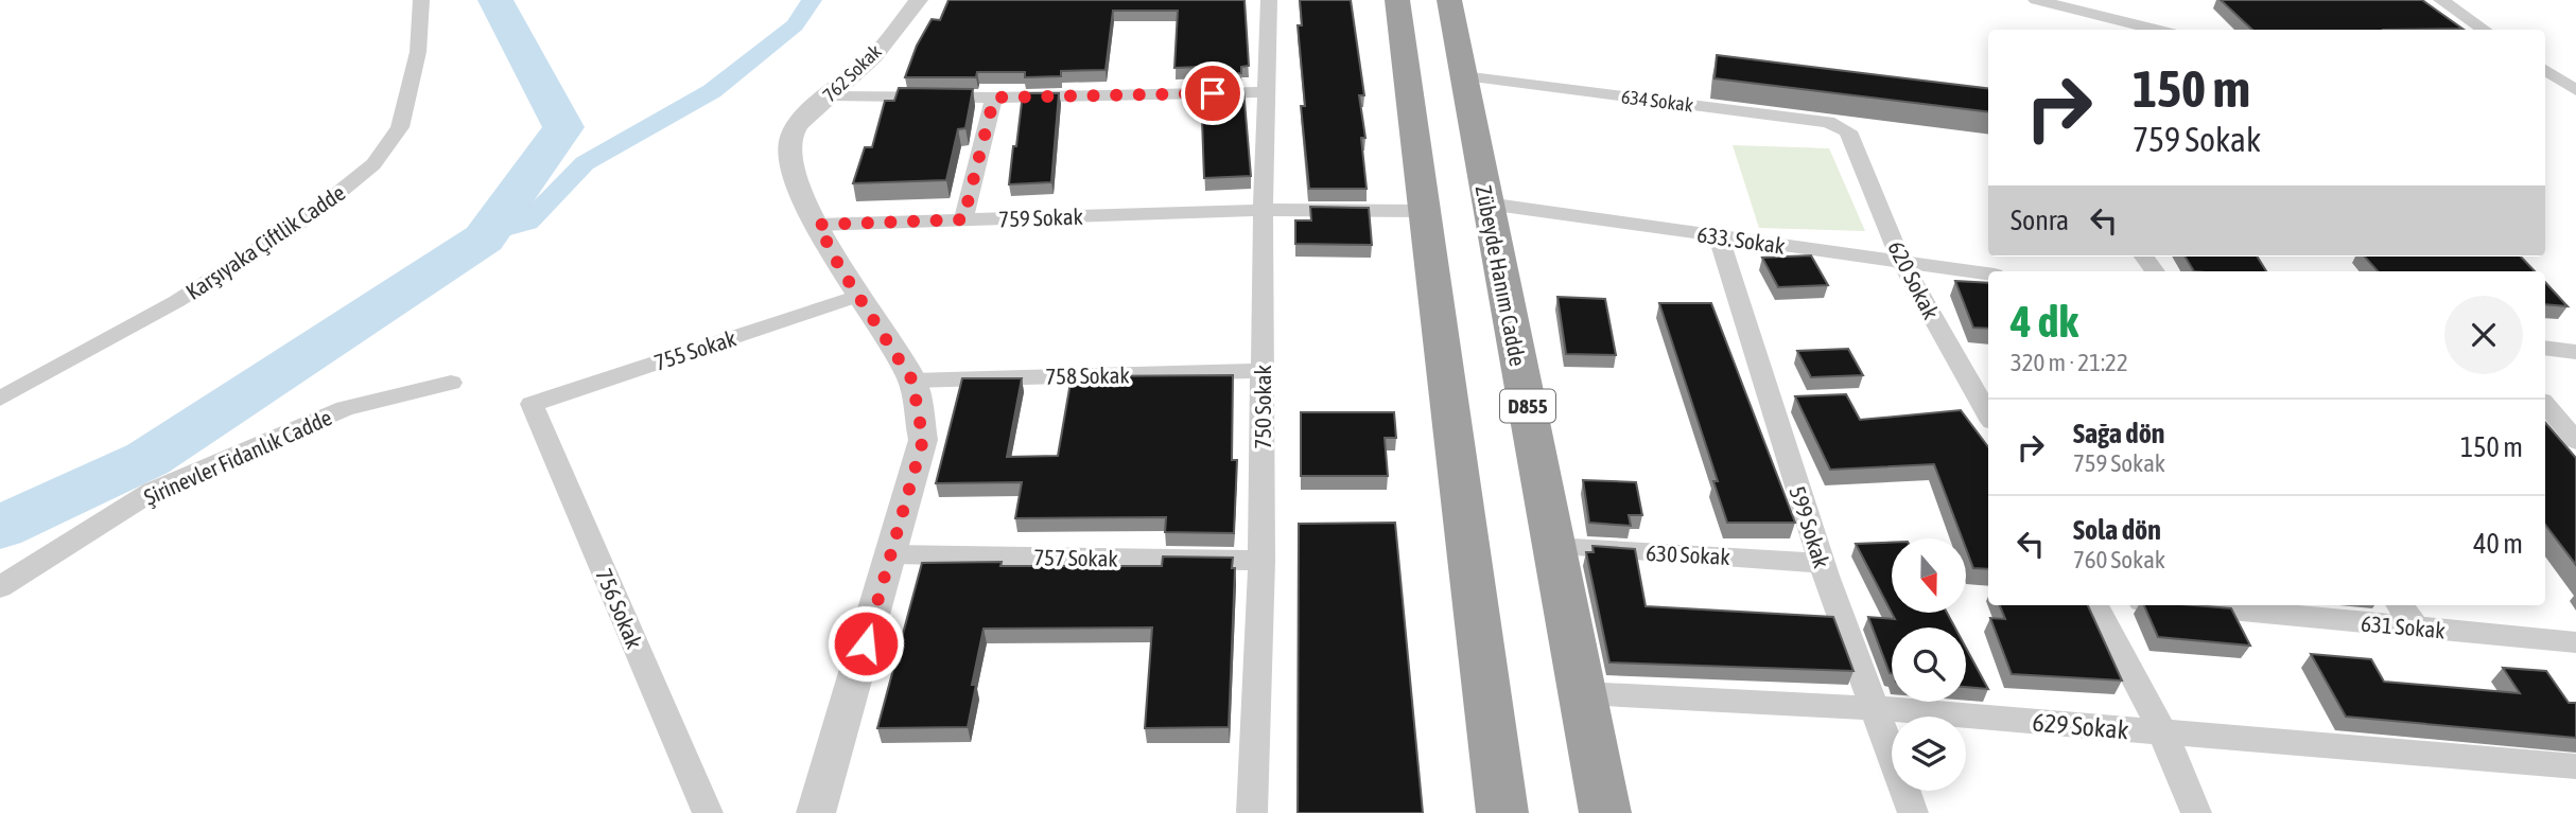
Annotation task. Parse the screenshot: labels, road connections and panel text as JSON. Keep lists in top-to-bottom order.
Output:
{
  "streets": {
    "highway": ["Zübeyde Hanım Cadde", "D855"],
    "street": [
      "762 Sokak",
      "634 Sokak",
      "759 Sokak",
      "633. Sokak",
      "Karşıyaka Çiftlik Cadde",
      "620 Sokak",
      "755 Sokak",
      "758 Sokak",
      "750 Sokak",
      "Şirinevler Fidanlık Cadde",
      "599 Sokak",
      "630 Sokak",
      "757 Sokak",
      "756 Sokak",
      "631 Sokak",
      "629 Sokak"
    ]
  },
  "crossings": [
    ["762 Sokak", "759 Sokak"],
    ["634 Sokak", "Zübeyde Hanım Cadde"],
    ["634 Sokak", "620 Sokak"],
    ["759 Sokak", "750 Sokak"],
    ["633. Sokak", "Zübeyde Hanım Cadde"],
    ["633. Sokak", "620 Sokak"],
    ["633. Sokak", "599 Sokak"],
    ["Zübeyde Hanım Cadde", "630 Sokak"],
    ["Zübeyde Hanım Cadde", "629 Sokak"],
    ["755 Sokak", "756 Sokak"],
    ["758 Sokak", "750 Sokak"],
    ["750 Sokak", "757 Sokak"],
    ["599 Sokak", "630 Sokak"],
    ["599 Sokak", "629 Sokak"]
  ],
  "north": "bottom",
  "page": {
    "turn": ["150 m", "759 Sokak"],
    "then": "Sonra",
    "heading": ["4 dk", "320 m · 21:22"],
    "list": [
      {
        "name": "Sağa dön",
        "note": "759 Sokak",
        "value": "150 m"
      },
      {
        "name": "Sola dön",
        "note": "760 Sokak",
        "value": "40 m"
      }
    ]
  }
}
